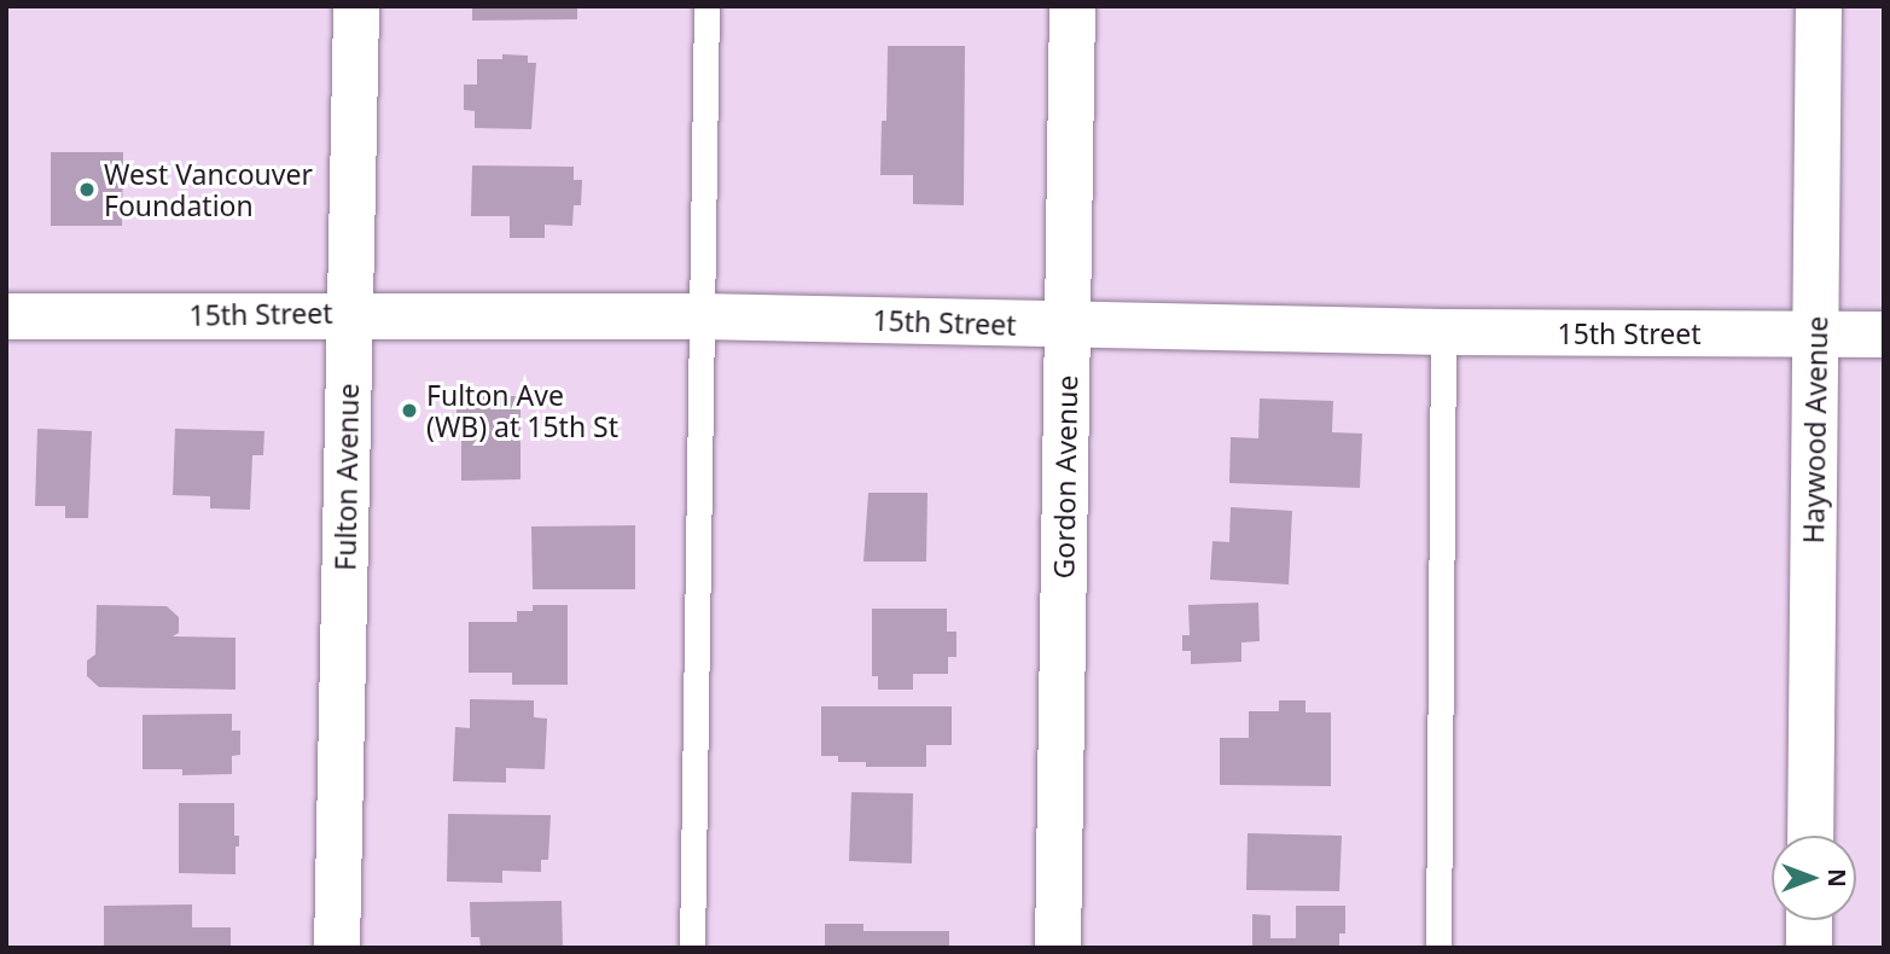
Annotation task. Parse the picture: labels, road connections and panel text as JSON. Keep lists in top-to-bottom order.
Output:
{
  "streets": {
    "street": [
      "15th Street",
      "Haywood Avenue",
      "Fulton Avenue",
      "Gordon Avenue"
    ]
  },
  "crossings": [
    ["15th Street", "Haywood Avenue"],
    ["15th Street", "Fulton Avenue"],
    ["15th Street", "Gordon Avenue"]
  ],
  "places": ["West Vancouver Foundation", "Fulton Ave (WB) at 15th St"],
  "north": "right"
}
